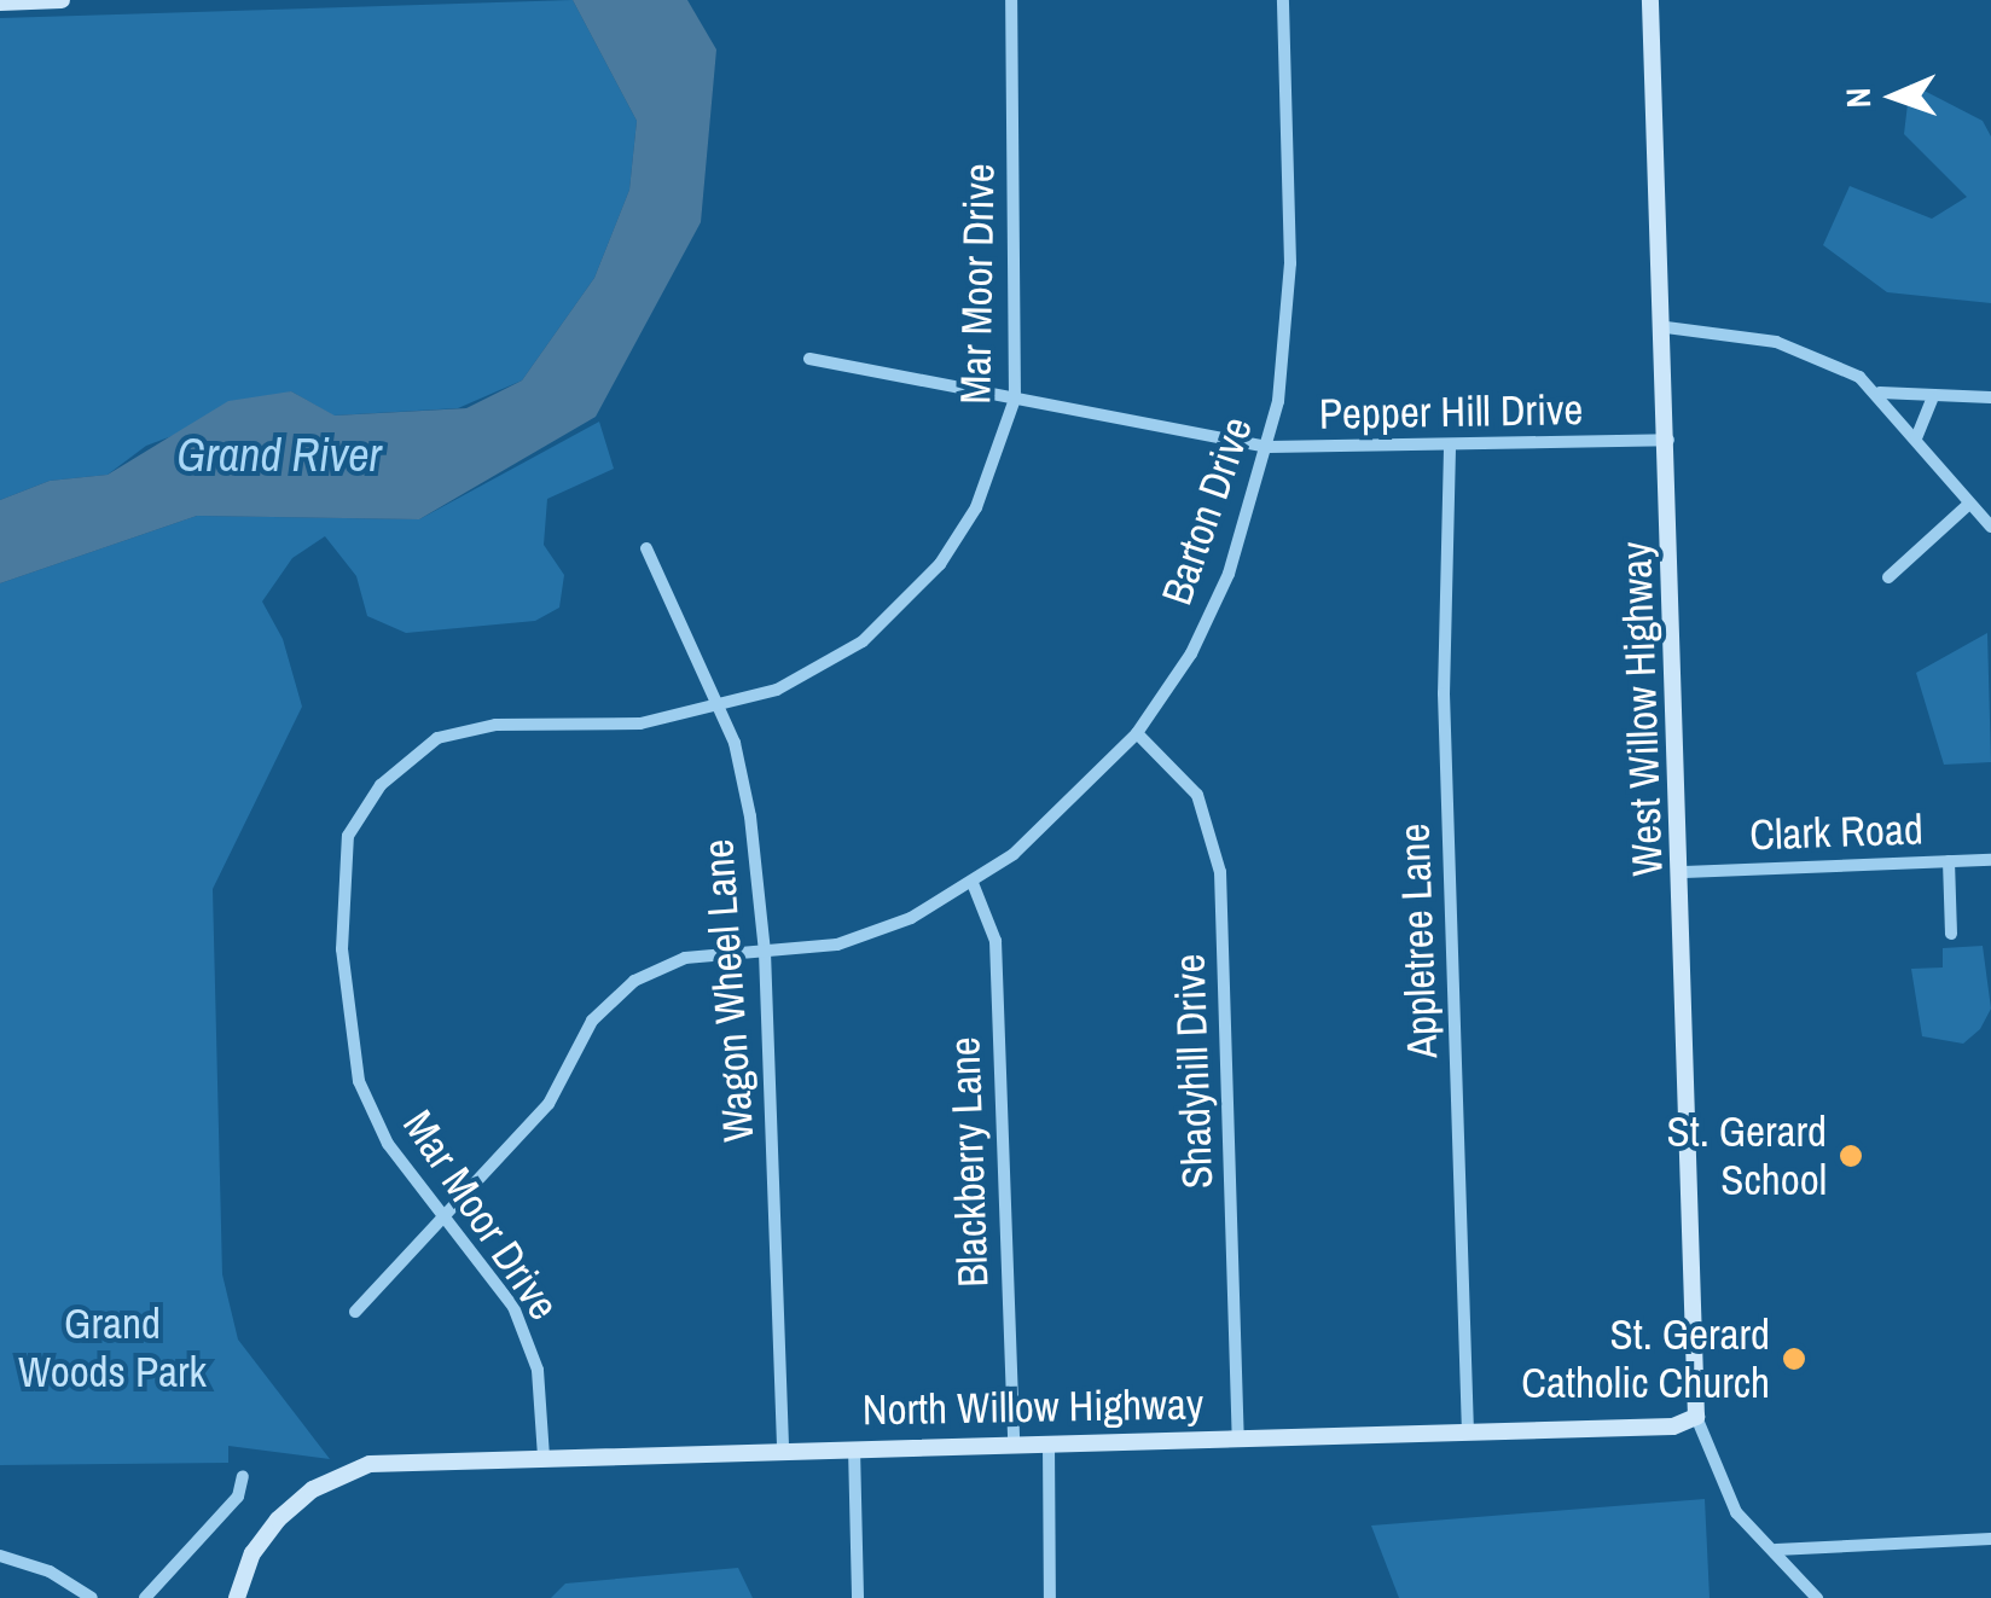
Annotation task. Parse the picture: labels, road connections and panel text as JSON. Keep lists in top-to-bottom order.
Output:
{
  "streets": {
    "street": [
      "Mar Moor Drive",
      "Pepper Hill Drive",
      "Barton Drive",
      "West Willow Highway",
      "Clark Road",
      "Appletree Lane",
      "Wagon Wheel Lane",
      "Shadyhill Drive",
      "Blackberry Lane",
      "North Willow Highway"
    ]
  },
  "crossings": [
    ["Mar Moor Drive", "Pepper Hill Drive"],
    ["Mar Moor Drive", "Barton Drive"],
    ["Mar Moor Drive", "Wagon Wheel Lane"],
    ["Mar Moor Drive", "North Willow Highway"],
    ["Pepper Hill Drive", "Barton Drive"],
    ["Pepper Hill Drive", "West Willow Highway"],
    ["Pepper Hill Drive", "Appletree Lane"],
    ["Barton Drive", "Wagon Wheel Lane"],
    ["Barton Drive", "Shadyhill Drive"],
    ["Barton Drive", "Blackberry Lane"],
    ["West Willow Highway", "Clark Road"],
    ["West Willow Highway", "North Willow Highway"],
    ["Appletree Lane", "North Willow Highway"],
    ["Wagon Wheel Lane", "North Willow Highway"],
    ["Shadyhill Drive", "North Willow Highway"],
    ["Blackberry Lane", "North Willow Highway"]
  ],
  "water": ["Grand River"],
  "parks": ["Grand Woods Park"],
  "places": ["St. Gerard School", "St. Gerard Catholic Church"],
  "north": "left"
}
